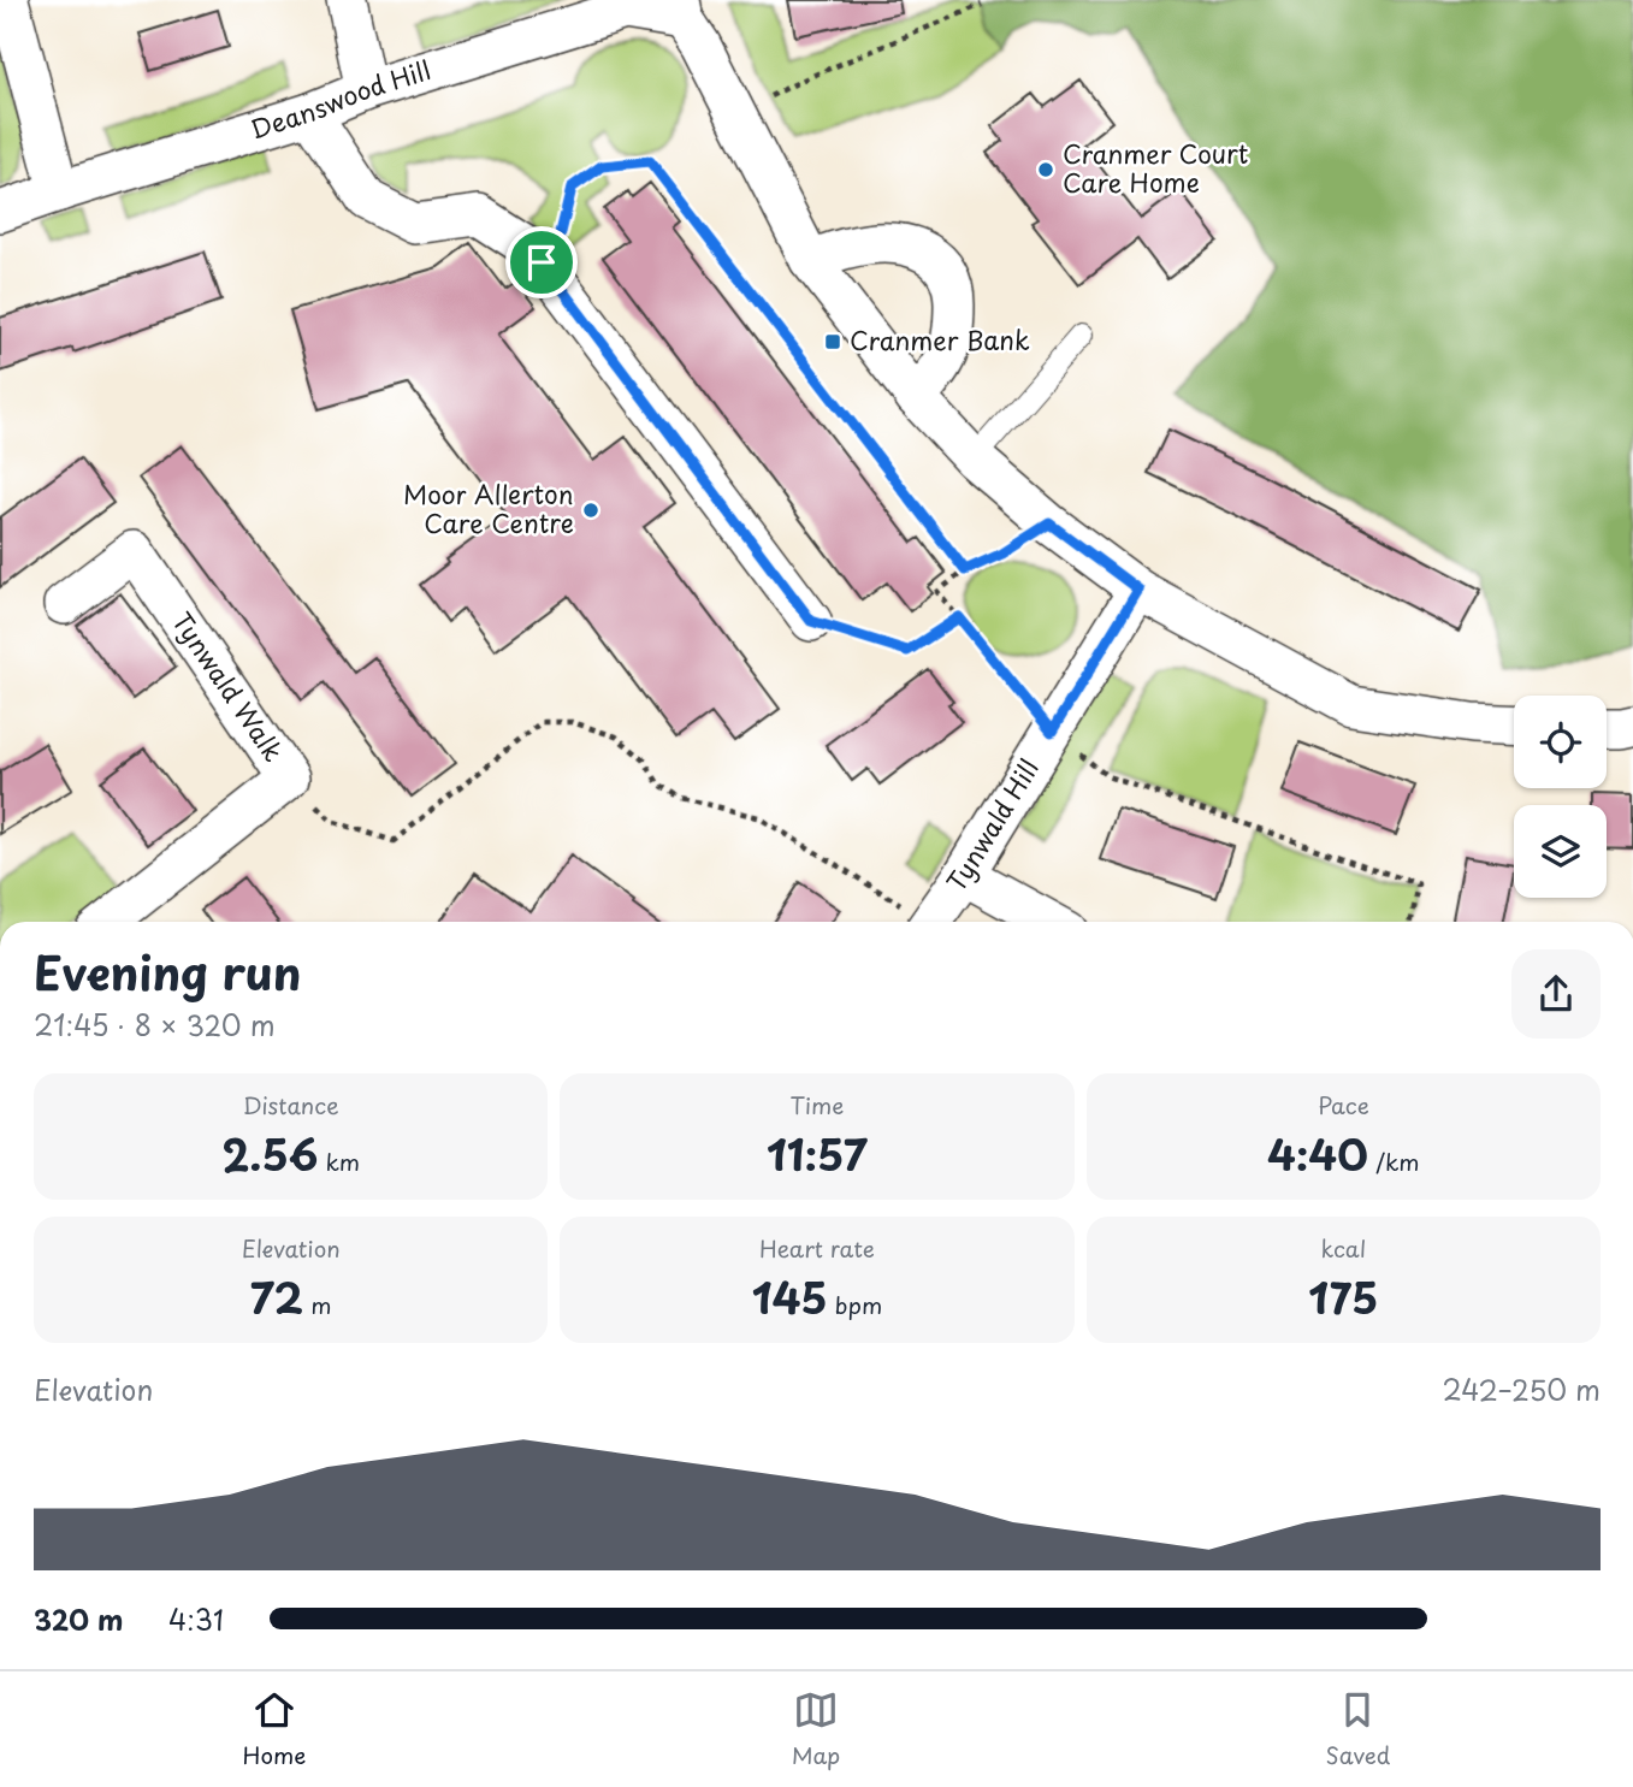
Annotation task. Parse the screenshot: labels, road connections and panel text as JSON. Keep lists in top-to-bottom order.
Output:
{
  "streets": {
    "street": ["Deanswood Hill", "Tynwald Walk", "Tynwald Hill"]
  },
  "places": {
    "other": ["Cranmer Court Care Home", "Moor Allerton Care Centre"],
    "transit": ["Cranmer Bank"]
  },
  "page": {
    "heading": ["Evening run", "21:45 · 8 × 320 m"],
    "stats": [
      ["Distance", "2.56 km"],
      ["Time", "11:57"],
      ["Pace", "4:40 /km"],
      ["Elevation", "72 m"],
      ["Heart rate", "145 bpm"],
      ["kcal", "175"]
    ],
    "chart": ["Elevation", "242–250 m"],
    "list": [
      {
        "name": "320 m",
        "note": "4:31"
      }
    ],
    "tabs": ["Home", "Map", "Saved"]
  }
}
